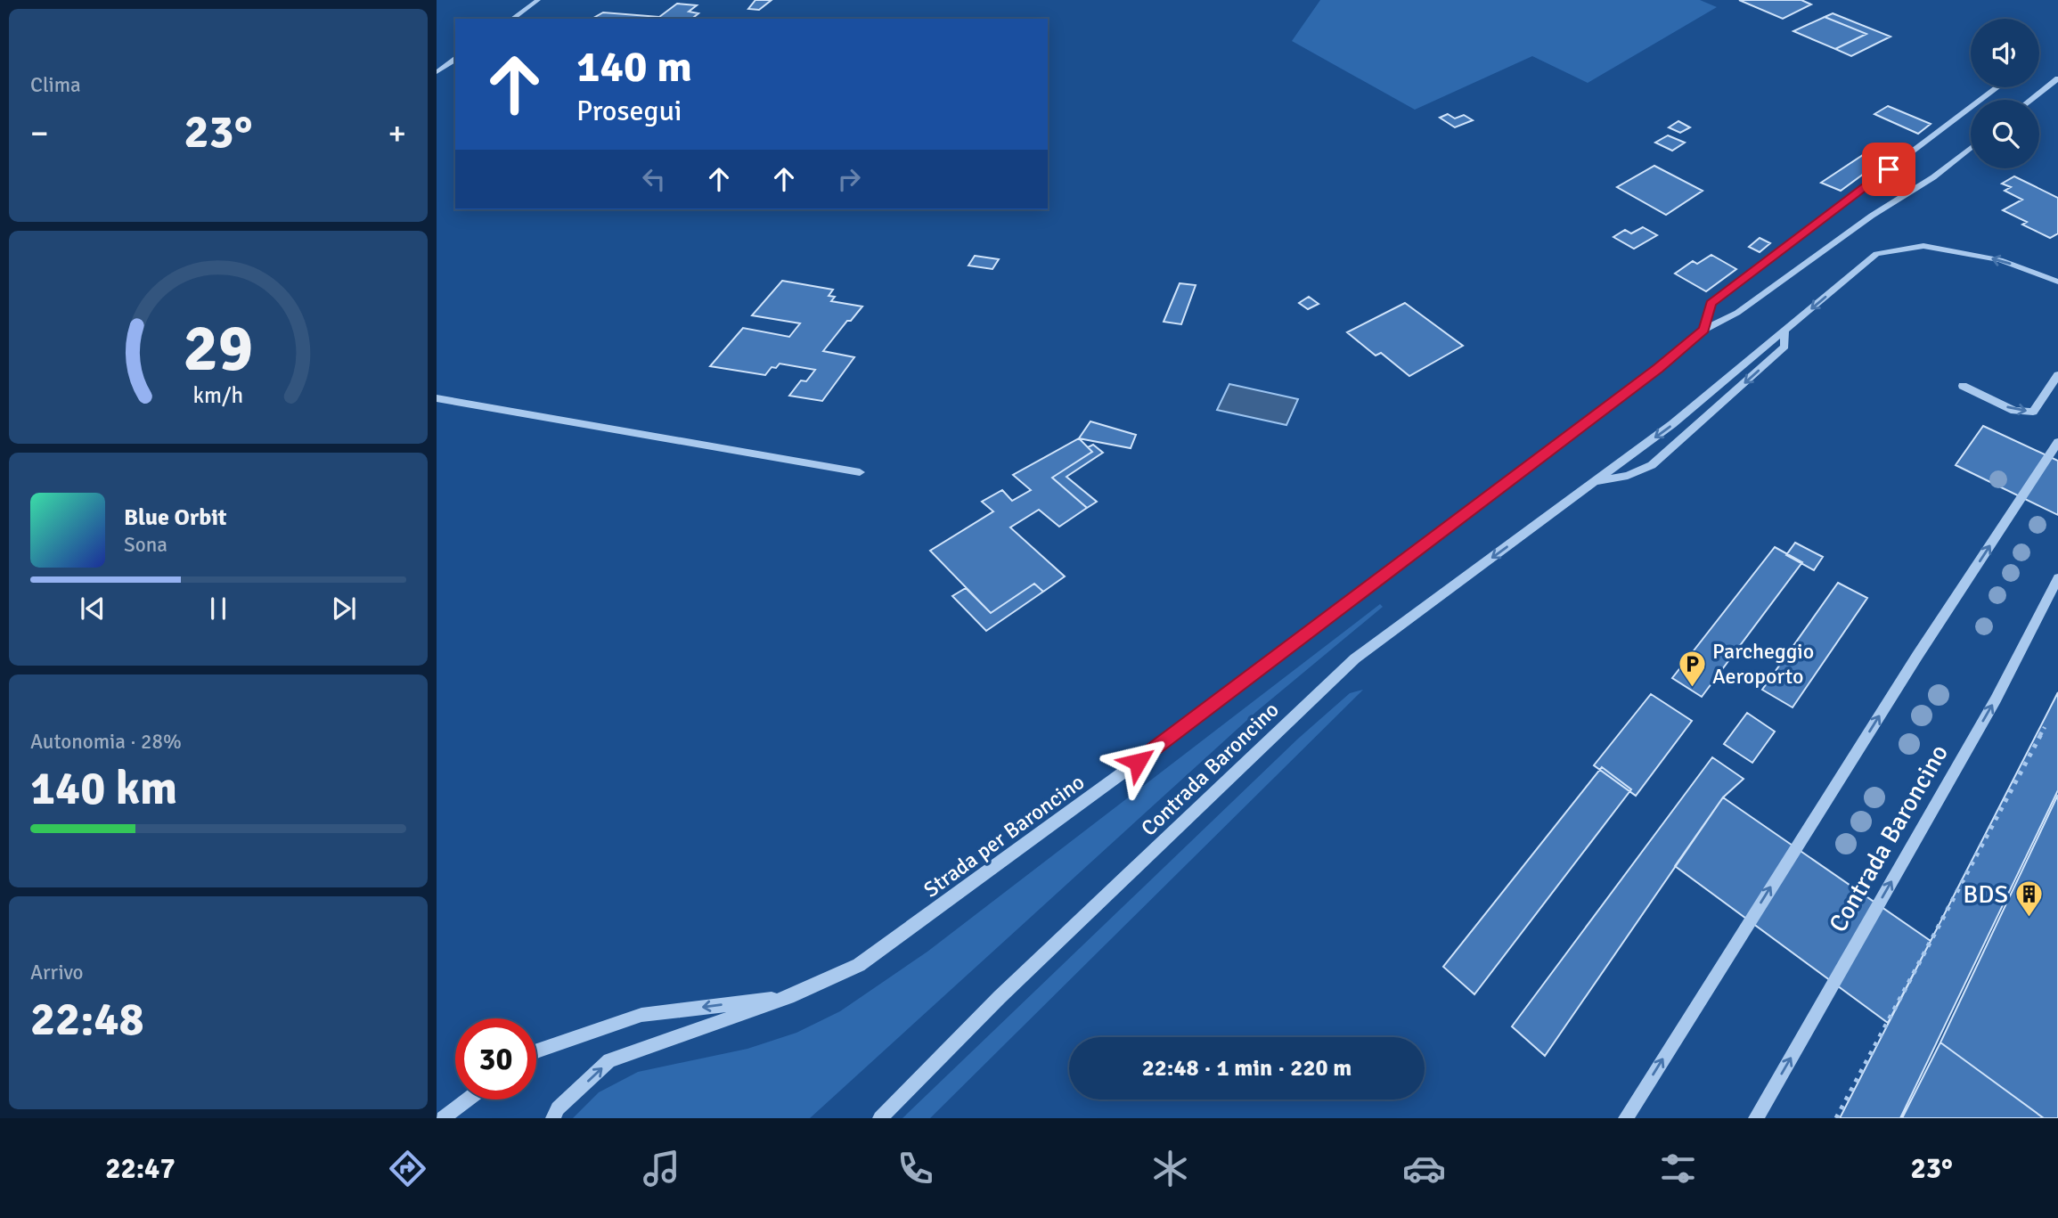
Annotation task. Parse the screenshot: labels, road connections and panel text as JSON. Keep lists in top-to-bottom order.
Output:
{
  "streets": {
    "street": ["Contrada Baroncino", "Strada per Baroncino"]
  },
  "places": {
    "parking": ["Parcheggio Aeroporto"],
    "building": ["BDS"]
  },
  "page": {
    "tile": [
      "Clima",
      ["Autonomia · 28%", "140 km"],
      ["Arrivo", "22:48"]
    ],
    "turn": ["140 m", "Prosegui"],
    "heat": ["−", "23°", "+"],
    "song": ["Blue Orbit", "Sona"],
    "limit": "30",
    "trip": "22:48 · 1 min · 220 m",
    "tabs": ["22:47", "23°"],
    "gauge": ["29", "km/h"]
  }
}
